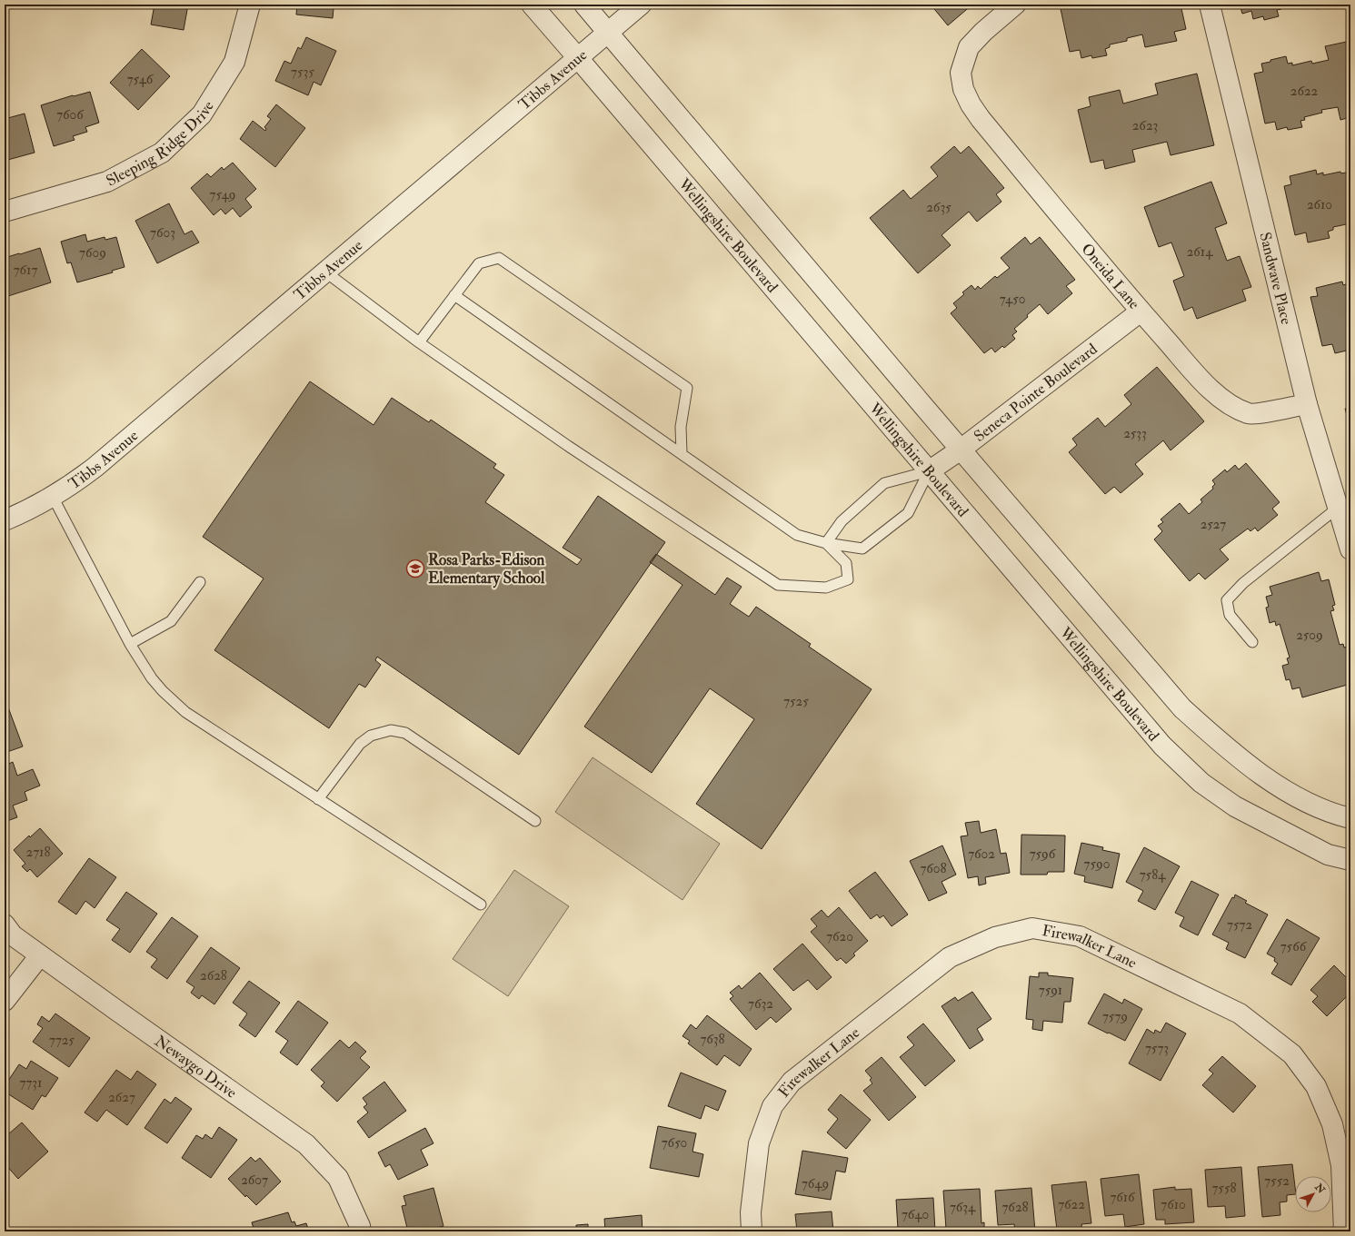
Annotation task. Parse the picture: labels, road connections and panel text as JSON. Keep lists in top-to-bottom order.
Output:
{
  "streets": {
    "street": [
      "Tibbs Avenue",
      "Sleeping Ridge Drive",
      "Wellingshire Boulevard",
      "Oneida Lane",
      "Sandwave Place",
      "Seneca Pointe Boulevard",
      "Firewalker Lane",
      "Newaygo Drive"
    ]
  },
  "crossings": [
    ["Tibbs Avenue", "Wellingshire Boulevard"],
    ["Wellingshire Boulevard", "Seneca Pointe Boulevard"],
    ["Oneida Lane", "Sandwave Place"],
    ["Oneida Lane", "Seneca Pointe Boulevard"]
  ],
  "places": {
    "school or university": ["Rosa Parks-Edison Elementary School"]
  },
  "house_numbers": [
    "7535",
    "7546",
    "2622",
    "7606",
    "2623",
    "7549",
    "2610",
    "2635",
    "7603",
    "2614",
    "7609",
    "7617",
    "7450",
    "2533",
    "2527",
    "2509",
    "7525",
    "2718",
    "7602",
    "7596",
    "7590",
    "7608",
    "7584",
    "7572",
    "7620",
    "7566",
    "2628",
    "7591",
    "7632",
    "7579",
    "7638",
    "7725",
    "7573",
    "7731",
    "2627",
    "7650",
    "2607",
    "7552",
    "7649",
    "7558",
    "7616",
    "7622",
    "7610",
    "7634",
    "7628",
    "7640"
  ],
  "north": "top right"
}
